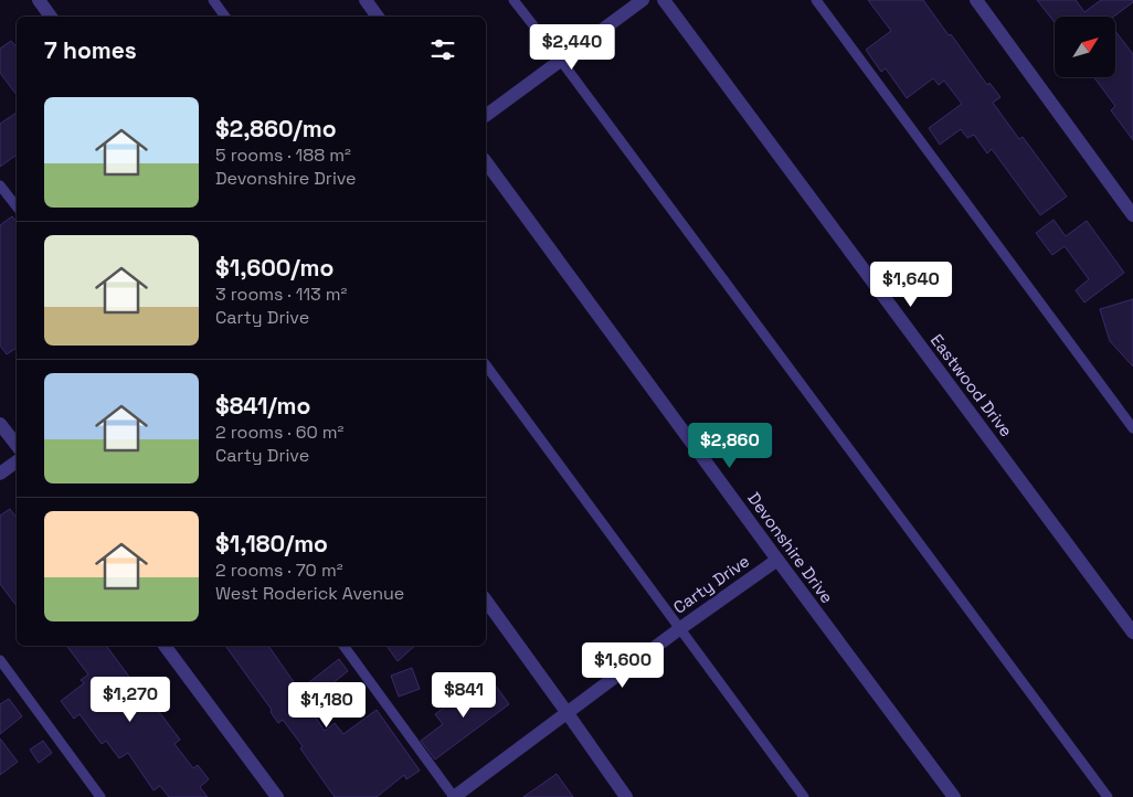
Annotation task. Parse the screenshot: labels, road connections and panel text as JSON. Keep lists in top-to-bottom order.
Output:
{
  "streets": {
    "street": ["Eastwood Drive", "Devonshire Drive", "Carty Drive"]
  },
  "crossings": [
    ["Devonshire Drive", "Carty Drive"]
  ],
  "north": "top right",
  "page": {
    "heading": "7 homes",
    "price": [
      "$2,440",
      "$1,640",
      "$2,860",
      "$1,600",
      "$841",
      "$1,270",
      "$1,180"
    ],
    "list": [
      {
        "name": "$2,860/mo",
        "note": "5 rooms · 188 m² · Devonshire Drive"
      },
      {
        "name": "$1,600/mo",
        "note": "3 rooms · 113 m² · Carty Drive"
      },
      {
        "name": "$841/mo",
        "note": "2 rooms · 60 m² · Carty Drive"
      },
      {
        "name": "$1,180/mo",
        "note": "2 rooms · 70 m² · West Roderick Avenue"
      }
    ]
  }
}
